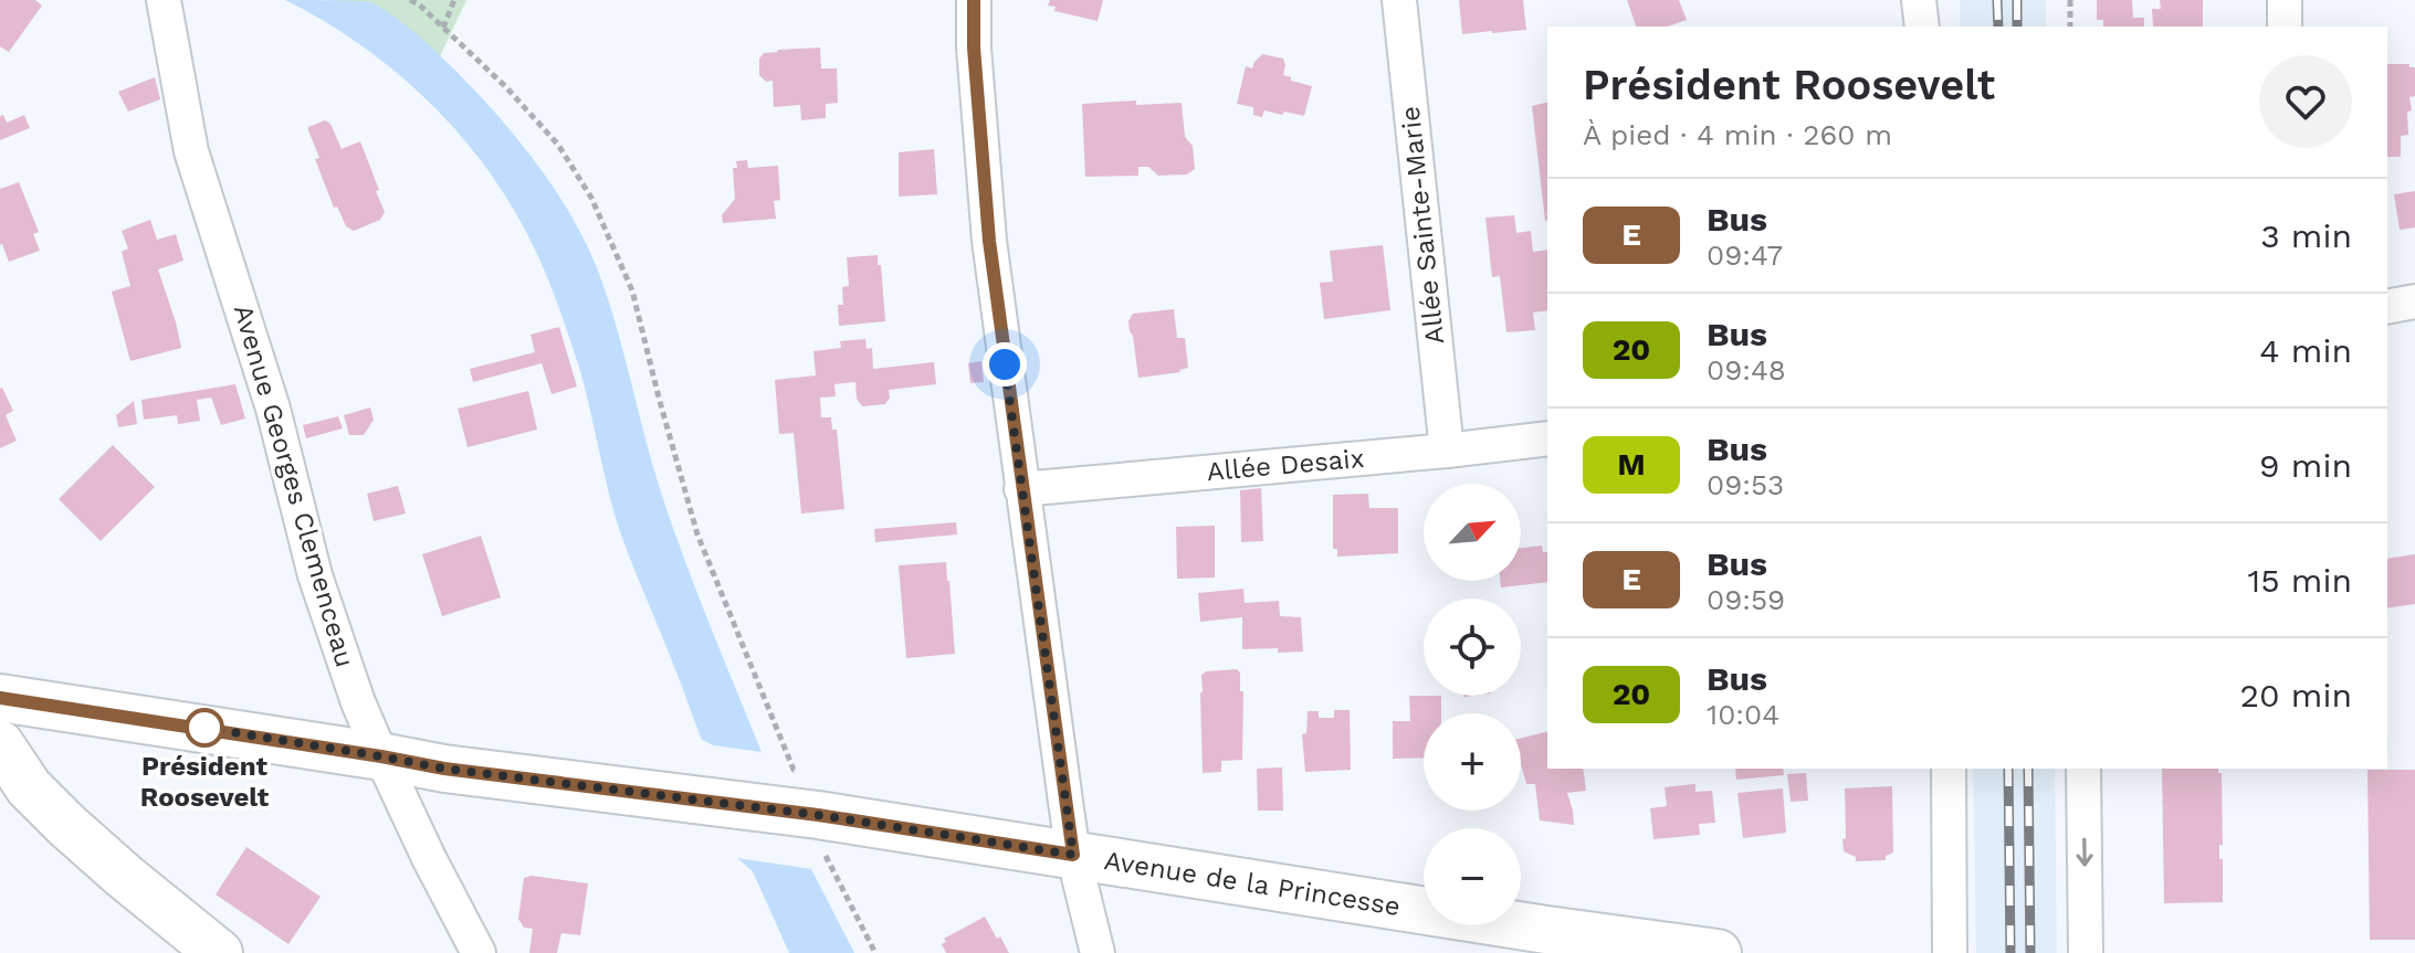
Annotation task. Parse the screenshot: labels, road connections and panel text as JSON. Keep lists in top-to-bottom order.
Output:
{
  "streets": {
    "street": [
      "Allée Sainte-Marie",
      "Allée Desaix",
      "Avenue Georges Clemenceau",
      "Avenue de la Princesse"
    ]
  },
  "crossings": [
    ["Allée Sainte-Marie", "Allée Desaix"],
    ["Avenue Georges Clemenceau", "Avenue de la Princesse"]
  ],
  "places": ["Président Roosevelt"],
  "lines": ["bus line E"],
  "north": "top right",
  "page": {
    "heading": ["Président Roosevelt", "À pied · 4 min · 260 m"],
    "list": [
      {
        "mark": "E",
        "name": "Bus",
        "note": "09:47",
        "value": "3 min"
      },
      {
        "mark": "20",
        "name": "Bus",
        "note": "09:48",
        "value": "4 min"
      },
      {
        "mark": "M",
        "name": "Bus",
        "note": "09:53",
        "value": "9 min"
      },
      {
        "mark": "E",
        "name": "Bus",
        "note": "09:59",
        "value": "15 min"
      },
      {
        "mark": "20",
        "name": "Bus",
        "note": "10:04",
        "value": "20 min"
      }
    ],
    "map_buttons": ["+", "−"]
  }
}
